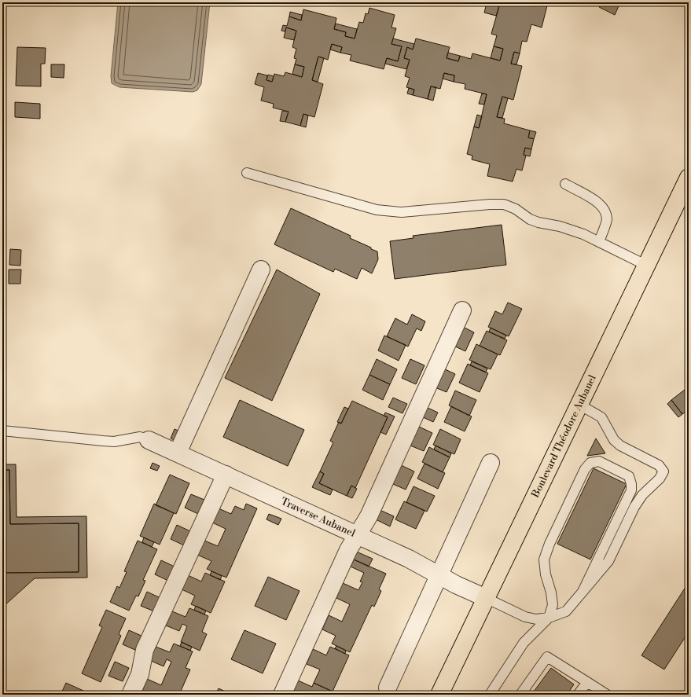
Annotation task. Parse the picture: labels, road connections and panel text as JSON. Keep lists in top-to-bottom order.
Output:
{
  "streets": {
    "main road": ["Boulevard Théodore Aubanel"],
    "street": ["Traverse Aubanel"]
  },
  "crossings": [
    ["Boulevard Théodore Aubanel", "Traverse Aubanel"]
  ]
}
